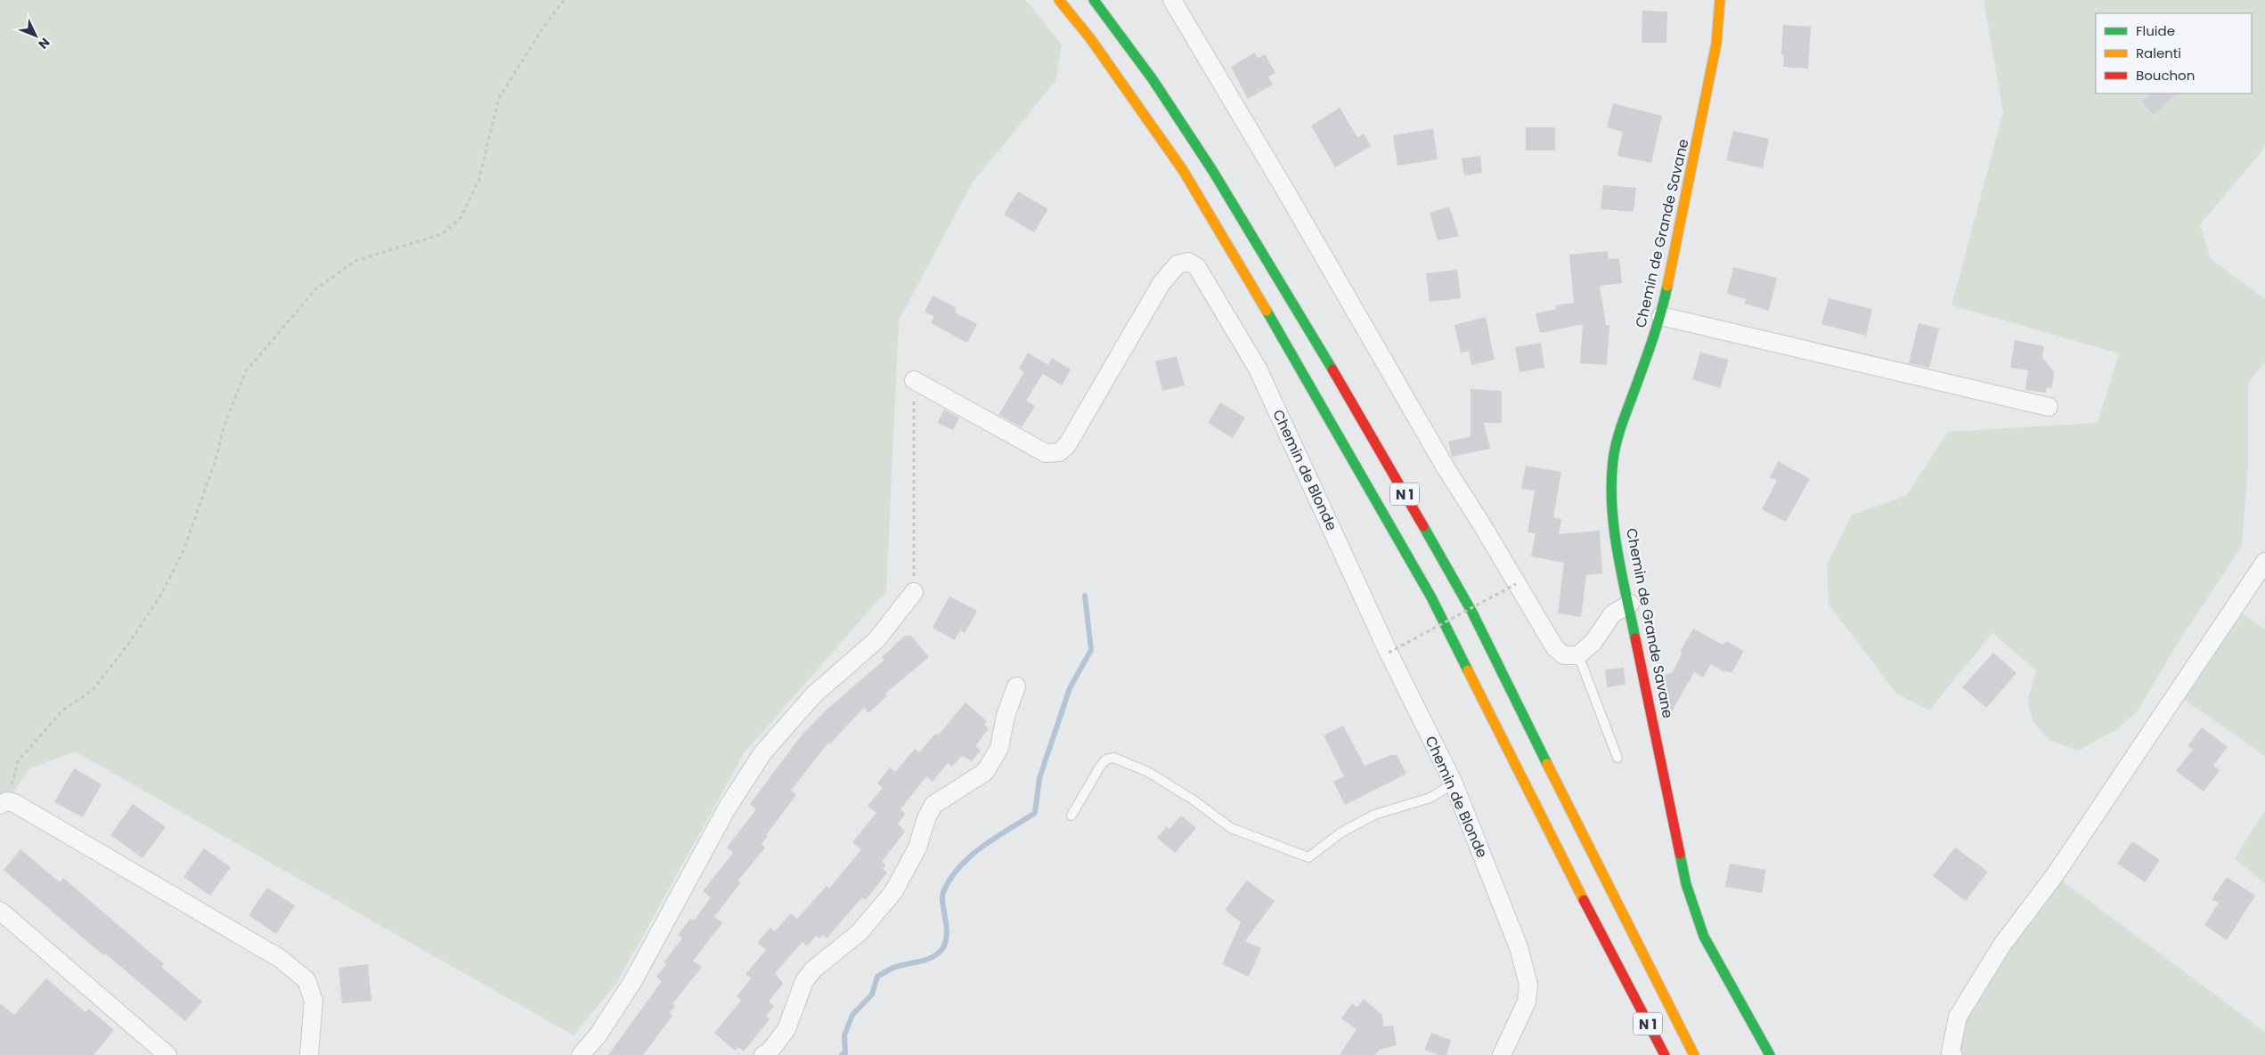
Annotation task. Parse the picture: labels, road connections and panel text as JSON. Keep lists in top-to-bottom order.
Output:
{
  "streets": {
    "main road": ["Chemin de Grande Savane", "N 1"],
    "street": ["Chemin de Blonde"]
  },
  "legend": ["Fluide", "Ralenti", "Bouchon"],
  "north": "bottom right"
}
